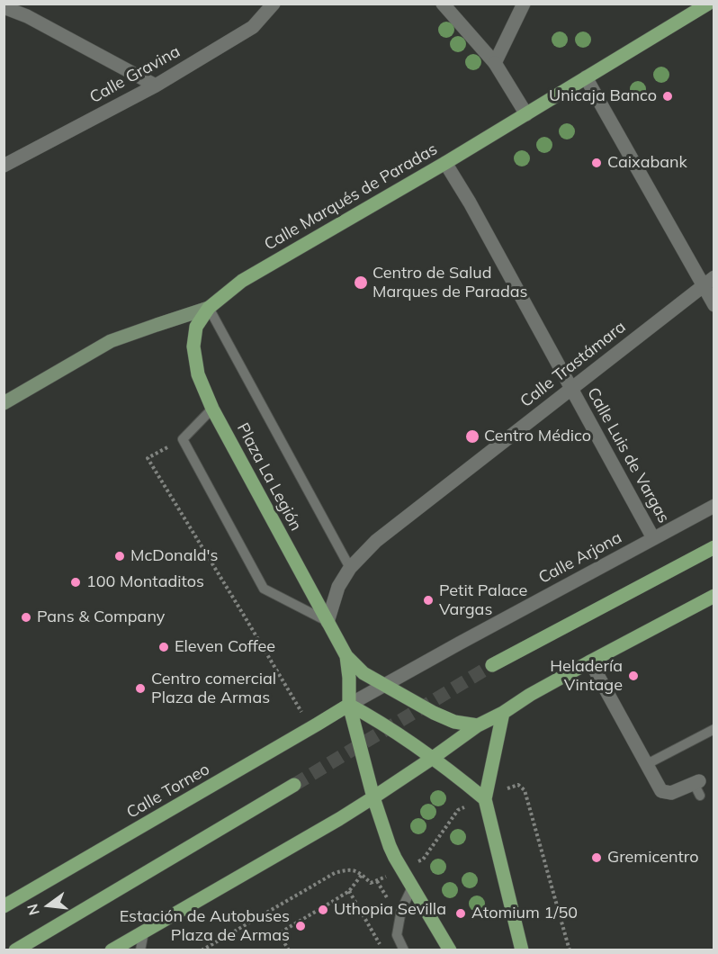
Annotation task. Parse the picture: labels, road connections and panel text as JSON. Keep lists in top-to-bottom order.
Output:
{
  "streets": {
    "main road": ["Calle Marqués de Paradas", "Plaza La Legión", "Calle Torneo"],
    "street": [
      "Calle Gravina",
      "Calle Trastámara",
      "Calle Luis de Vargas",
      "Calle Arjona"
    ]
  },
  "crossings": [
    ["Calle Marqués de Paradas", "Calle Luis de Vargas"],
    ["Calle Marqués de Paradas", "Plaza La Legión"],
    ["Calle Trastámara", "Calle Luis de Vargas"],
    ["Calle Trastámara", "Plaza La Legión"],
    ["Calle Luis de Vargas", "Calle Arjona"],
    ["Calle Arjona", "Calle Torneo"]
  ],
  "places": [
    "Unicaja Banco",
    "Caixabank",
    "Centro de Salud Marques de Paradas",
    "Centro Médico",
    "McDonald's",
    "100 Montaditos",
    "Petit Palace Vargas",
    "Pans & Company",
    "Eleven Coffee",
    "Heladería Vintage",
    "Centro comercial Plaza de Armas",
    "Gremicentro",
    "Uthopia Sevilla",
    "Atomium 1/50",
    "Estación de Autobuses Plaza de Armas"
  ],
  "north": "left"
}
